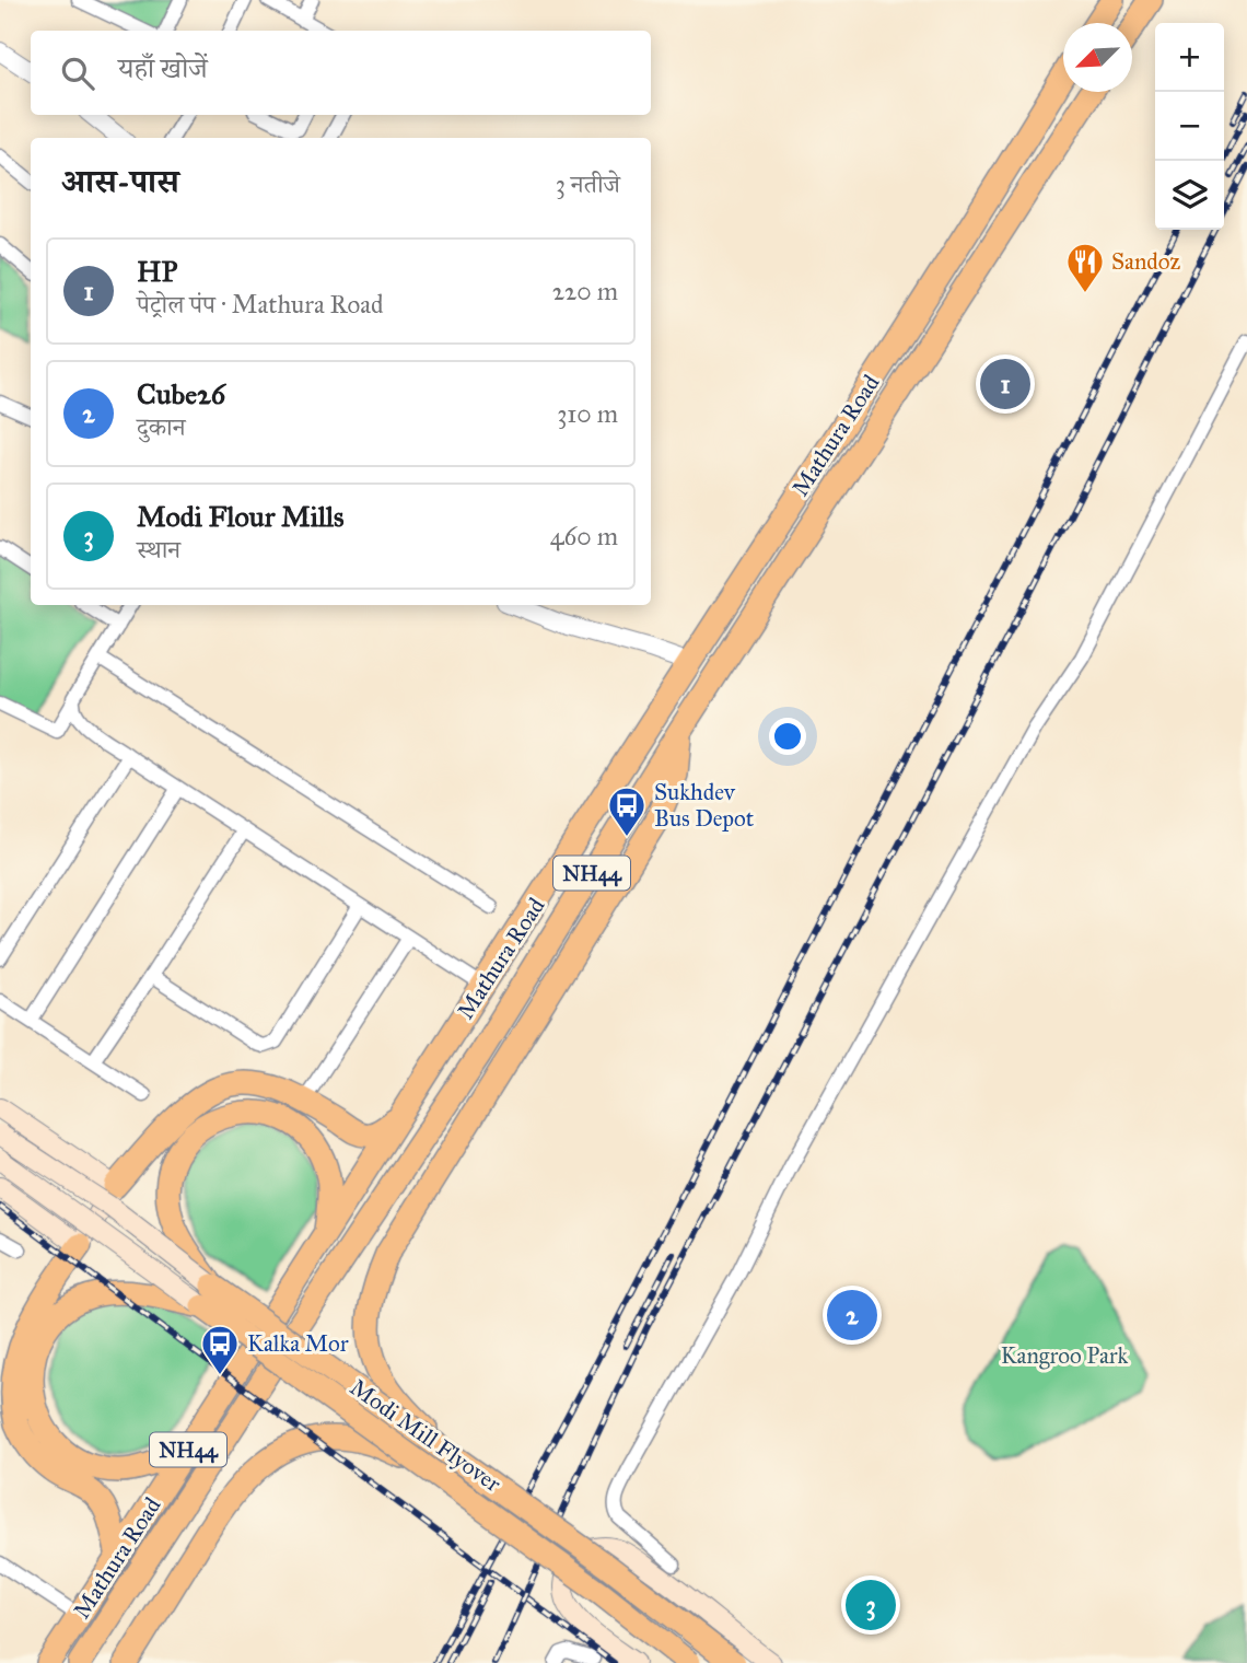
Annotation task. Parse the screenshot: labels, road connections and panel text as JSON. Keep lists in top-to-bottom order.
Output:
{
  "streets": {
    "main road": ["Mathura Road", "NH44", "Modi Mill Flyover"]
  },
  "parks": ["Kangroo Park"],
  "places": {
    "restaurant": ["Sandoz"],
    "bus stop": ["Sukhdev Bus Depot", "Kalka Mor"]
  },
  "north": "bottom left",
  "page": {
    "map_buttons": ["+", "−"],
    "search": "यहाँ खोजें",
    "heading": ["आस-पास", "3 नतीजे"],
    "list": [
      {
        "mark": "1",
        "name": "HP",
        "note": "पेट्रोल पंप · Mathura Road",
        "value": "220 m"
      },
      {
        "mark": "2",
        "name": "Cube26",
        "note": "दुकान",
        "value": "310 m"
      },
      {
        "mark": "3",
        "name": "Modi Flour Mills",
        "note": "स्थान",
        "value": "460 m"
      }
    ],
    "pins": ["1", "2", "3"]
  }
}
